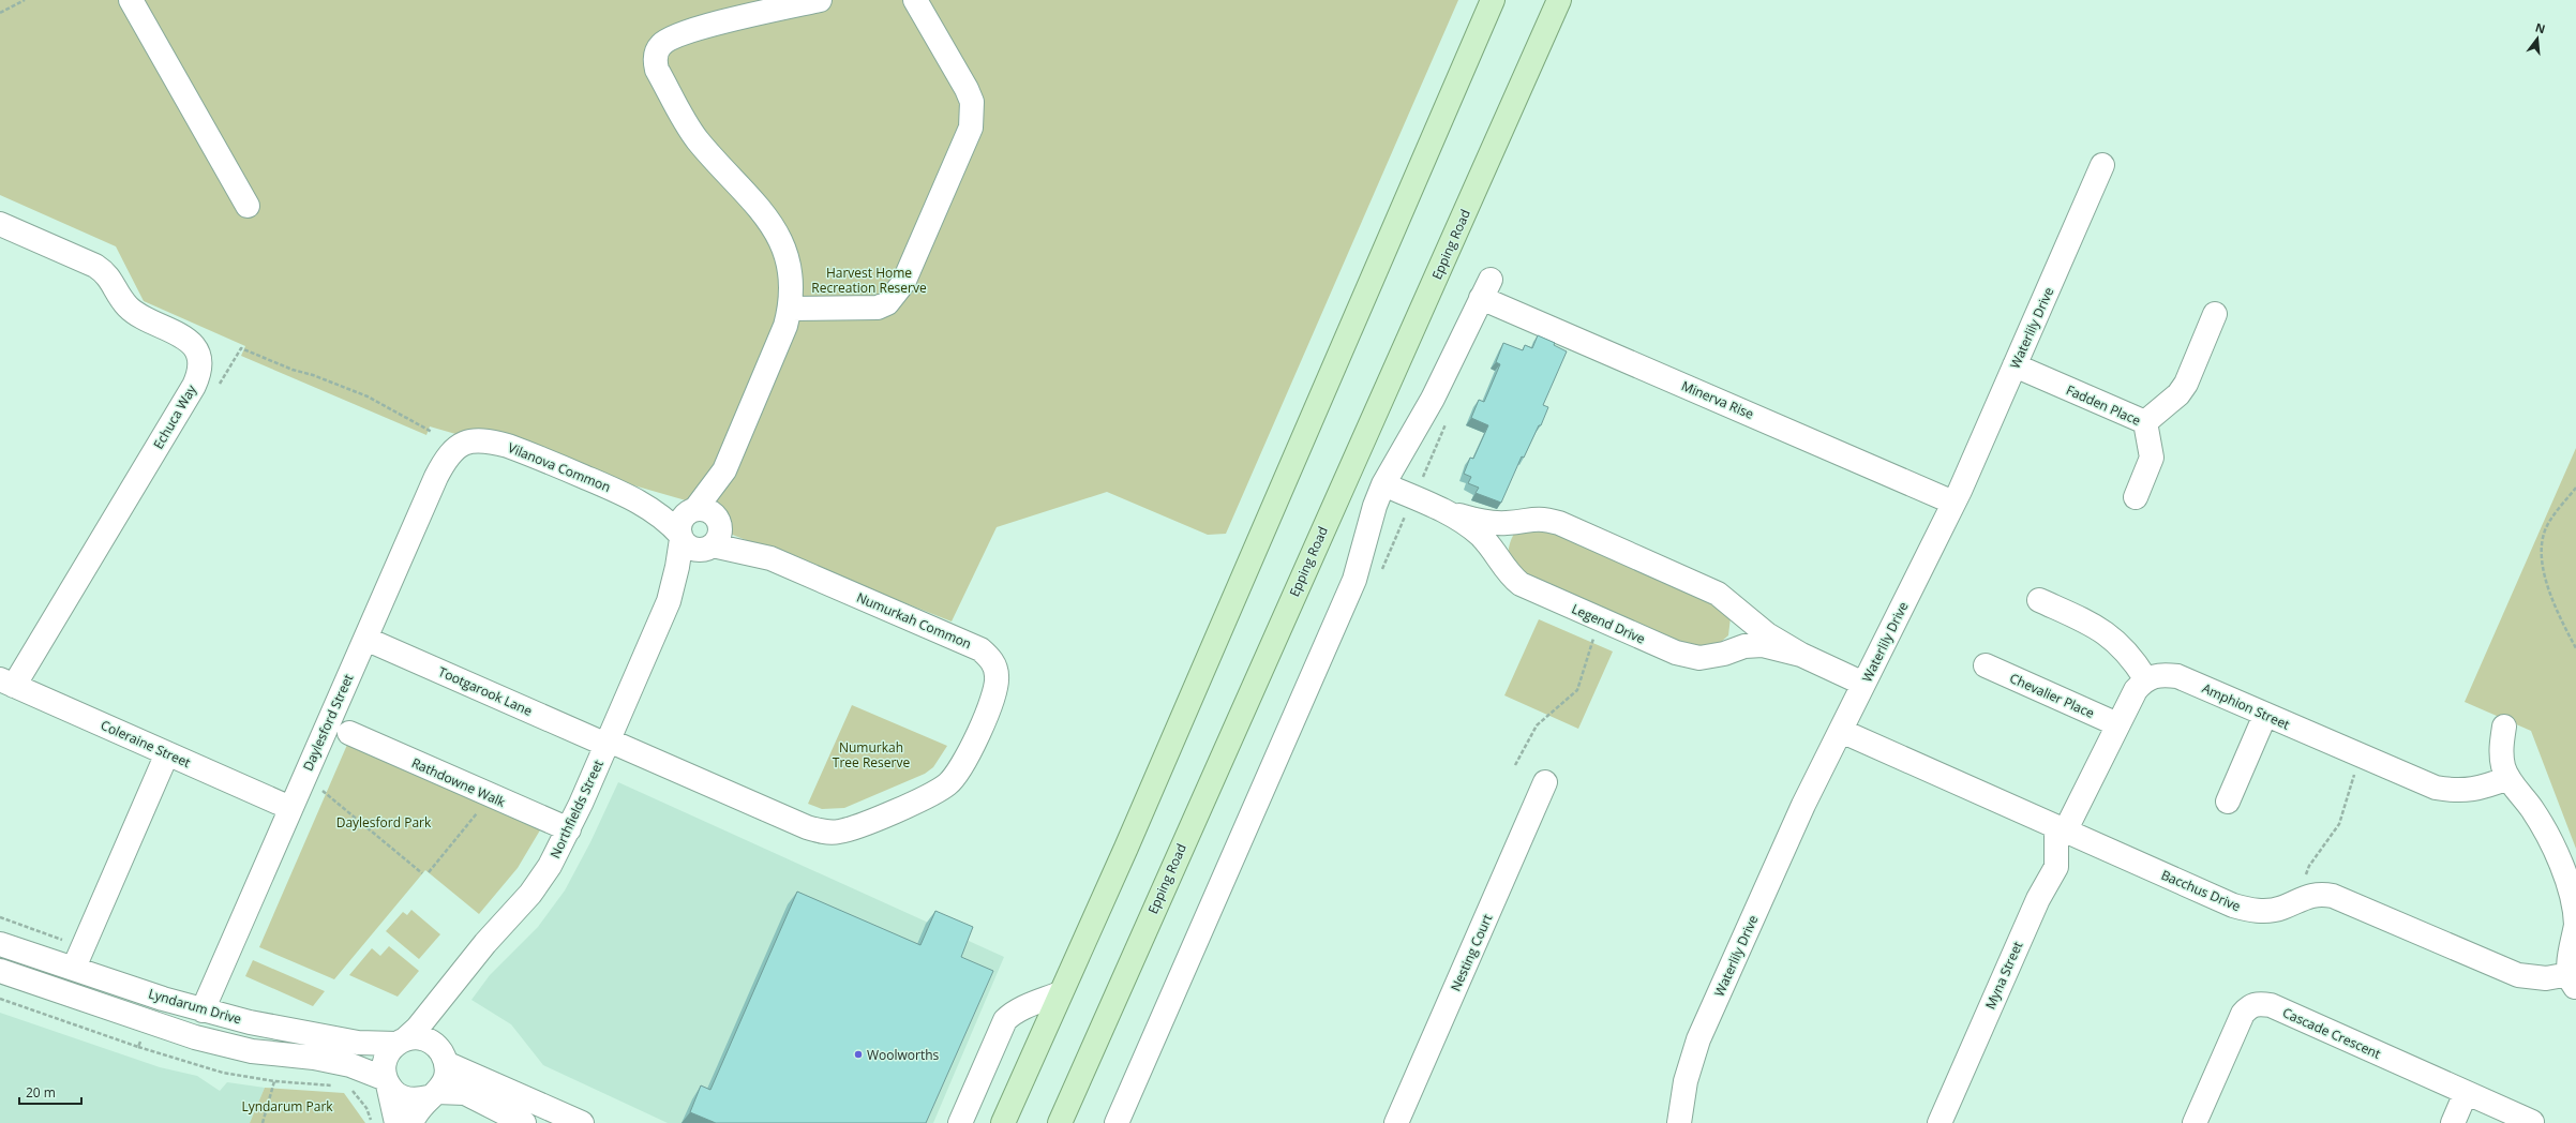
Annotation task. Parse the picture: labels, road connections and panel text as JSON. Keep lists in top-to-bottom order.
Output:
{
  "streets": {
    "main road": ["Epping Road"],
    "street": [
      "Waterlily Drive",
      "Minerva Rise",
      "Fadden Place",
      "Echuca Way",
      "Vilanova Common",
      "Numurkah Common",
      "Legend Drive",
      "Tootgarook Lane",
      "Chevalier Place",
      "Amphion Street",
      "Daylesford Street",
      "Coleraine Street",
      "Rathdowne Walk",
      "Northfields Street",
      "Bacchus Drive",
      "Nesting Court",
      "Myna Street",
      "Lyndarum Drive",
      "Cascade Crescent"
    ]
  },
  "crossings": [
    ["Waterlily Drive", "Minerva Rise"],
    ["Waterlily Drive", "Fadden Place"],
    ["Waterlily Drive", "Legend Drive"],
    ["Waterlily Drive", "Bacchus Drive"],
    ["Minerva Rise", "Legend Drive"],
    ["Echuca Way", "Coleraine Street"],
    ["Vilanova Common", "Numurkah Common"],
    ["Vilanova Common", "Daylesford Street"],
    ["Vilanova Common", "Northfields Street"],
    ["Numurkah Common", "Tootgarook Lane"],
    ["Numurkah Common", "Northfields Street"],
    ["Tootgarook Lane", "Daylesford Street"],
    ["Tootgarook Lane", "Northfields Street"],
    ["Daylesford Street", "Coleraine Street"],
    ["Daylesford Street", "Lyndarum Drive"],
    ["Rathdowne Walk", "Northfields Street"],
    ["Northfields Street", "Lyndarum Drive"],
    ["Bacchus Drive", "Myna Street"]
  ],
  "parks": [
    "Harvest Home Recreation Reserve",
    "Numurkah Tree Reserve",
    "Daylesford Park",
    "Lyndarum Park"
  ],
  "places": ["Woolworths"],
  "scale_bar": "20 m",
  "north": "top"
}
